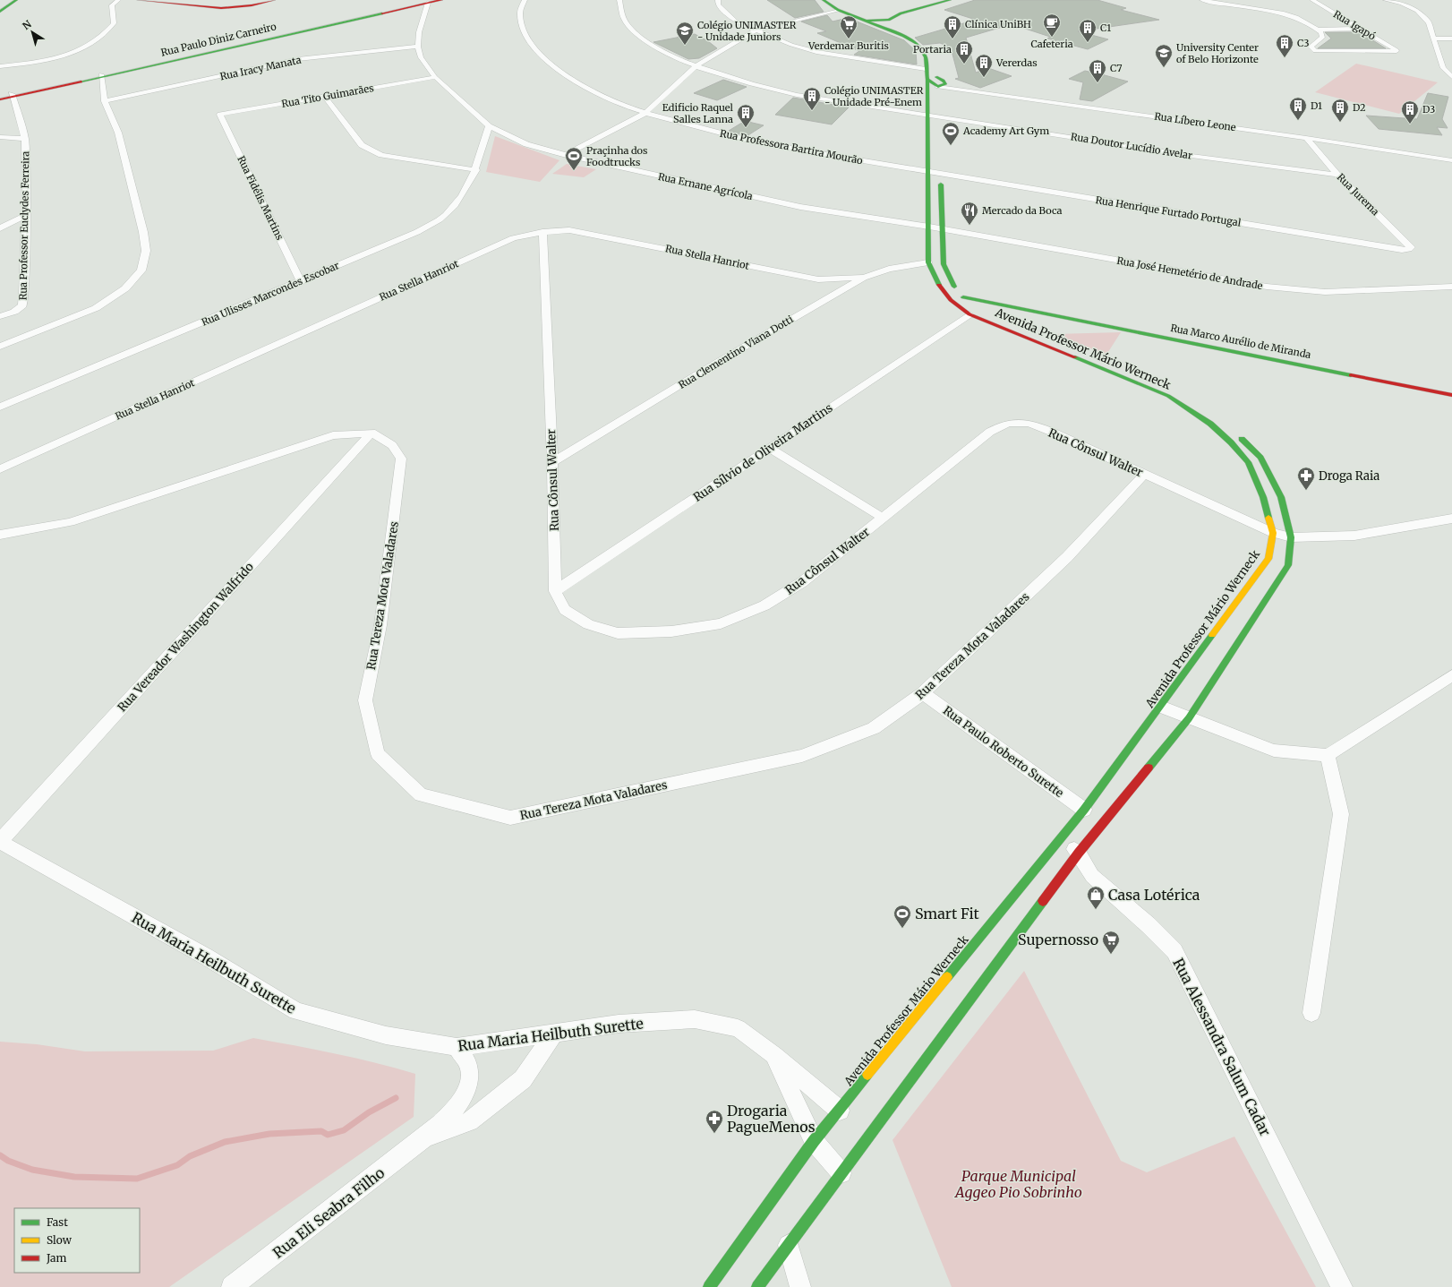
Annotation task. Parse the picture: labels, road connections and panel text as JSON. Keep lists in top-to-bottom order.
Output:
{
  "streets": {
    "main road": ["Rua Paulo Diniz Carneiro", "Rua Marco Aurélio de Miranda", "Avenida Professor Mário Werneck"],
    "street": [
      "Rua Igapó",
      "Rua Iracy Manata",
      "Rua Tito Guimarães",
      "Rua Líbero Leone",
      "Rua Doutor Lucídio Avelar",
      "Rua Professora Bartira Mourão",
      "Rua Ernane Agrícola",
      "Rua Jurema",
      "Rua Fidélis Martins",
      "Rua Henrique Furtado Portugal",
      "Rua Professor Euclydes Ferreira",
      "Rua Stella Hanriot",
      "Rua José Hemetério de Andrade",
      "Rua Ulisses Marcondes Escobar",
      "Rua Clementino Viana Dotti",
      "Rua Sílvio de Oliveira Martins",
      "Rua Cônsul Walter",
      "Rua Tereza Mota Valadares",
      "Rua Vereador Washington Walfrido",
      "Rua Paulo Roberto Surette",
      "Rua Maria Heilbuth Surette",
      "Rua Alessandra Salum Cadar",
      "Rua Eli Seabra Filho"
    ]
  },
  "crossings": [
    ["Rua Paulo Diniz Carneiro", "Rua Ernane Agrícola"],
    ["Rua Paulo Diniz Carneiro", "Rua Professor Euclydes Ferreira"],
    ["Rua Iracy Manata", "Rua Ernane Agrícola"],
    ["Rua Tito Guimarães", "Rua Ernane Agrícola"],
    ["Rua Tito Guimarães", "Rua Fidélis Martins"],
    ["Rua Líbero Leone", "Rua Jurema"],
    ["Rua Doutor Lucídio Avelar", "Rua Jurema"],
    ["Rua Doutor Lucídio Avelar", "Avenida Professor Mário Werneck"],
    ["Rua Professora Bartira Mourão", "Rua Henrique Furtado Portugal"],
    ["Rua Professora Bartira Mourão", "Avenida Professor Mário Werneck"],
    ["Rua Ernane Agrícola", "Rua José Hemetério de Andrade"],
    ["Rua Ernane Agrícola", "Rua Ulisses Marcondes Escobar"],
    ["Rua Ernane Agrícola", "Avenida Professor Mário Werneck"],
    ["Rua Jurema", "Rua Henrique Furtado Portugal"],
    ["Rua Fidélis Martins", "Rua Ulisses Marcondes Escobar"],
    ["Rua Henrique Furtado Portugal", "Avenida Professor Mário Werneck"],
    ["Rua Stella Hanriot", "Rua Clementino Viana Dotti"],
    ["Rua Stella Hanriot", "Rua Cônsul Walter"],
    ["Rua José Hemetério de Andrade", "Avenida Professor Mário Werneck"],
    ["Rua Marco Aurélio de Miranda", "Avenida Professor Mário Werneck"],
    ["Avenida Professor Mário Werneck", "Rua Clementino Viana Dotti"],
    ["Avenida Professor Mário Werneck", "Rua Sílvio de Oliveira Martins"],
    ["Avenida Professor Mário Werneck", "Rua Cônsul Walter"],
    ["Avenida Professor Mário Werneck", "Rua Paulo Roberto Surette"],
    ["Avenida Professor Mário Werneck", "Rua Maria Heilbuth Surette"],
    ["Avenida Professor Mário Werneck", "Rua Alessandra Salum Cadar"],
    ["Rua Clementino Viana Dotti", "Rua Cônsul Walter"],
    ["Rua Sílvio de Oliveira Martins", "Rua Cônsul Walter"],
    ["Rua Cônsul Walter", "Rua Tereza Mota Valadares"],
    ["Rua Tereza Mota Valadares", "Rua Vereador Washington Walfrido"],
    ["Rua Tereza Mota Valadares", "Rua Paulo Roberto Surette"],
    ["Rua Vereador Washington Walfrido", "Rua Maria Heilbuth Surette"],
    ["Rua Maria Heilbuth Surette", "Rua Eli Seabra Filho"]
  ],
  "parks": ["Parque Municipal Aggeo Pio Sobrinho"],
  "places": {
    "cafe": ["Cafeteria"],
    "supermarket": ["Verdemar Buritis", "Supernosso"],
    "building": [
      "Clínica UniBH",
      "C1",
      "C3",
      "Portaria",
      "Vererdas",
      "C7",
      "Colégio UNIMASTER - Unidade Pré-Enem",
      "D1",
      "D2",
      "D3",
      "Edificio Raquel Salles Lanna"
    ],
    "school or university": ["Colégio UNIMASTER - Unidade Juniors", "University Center of Belo Horizonte"],
    "sports": ["Academy Art Gym", "Praçinha dos Foodtrucks", "Smart Fit"],
    "restaurant": ["Mercado da Boca"],
    "pharmacy": ["Droga Raia", "Drogaria PagueMenos"],
    "shop": ["Casa Lotérica"]
  },
  "legend": ["Fast", "Slow", "Jam"],
  "north": "top left"
}
